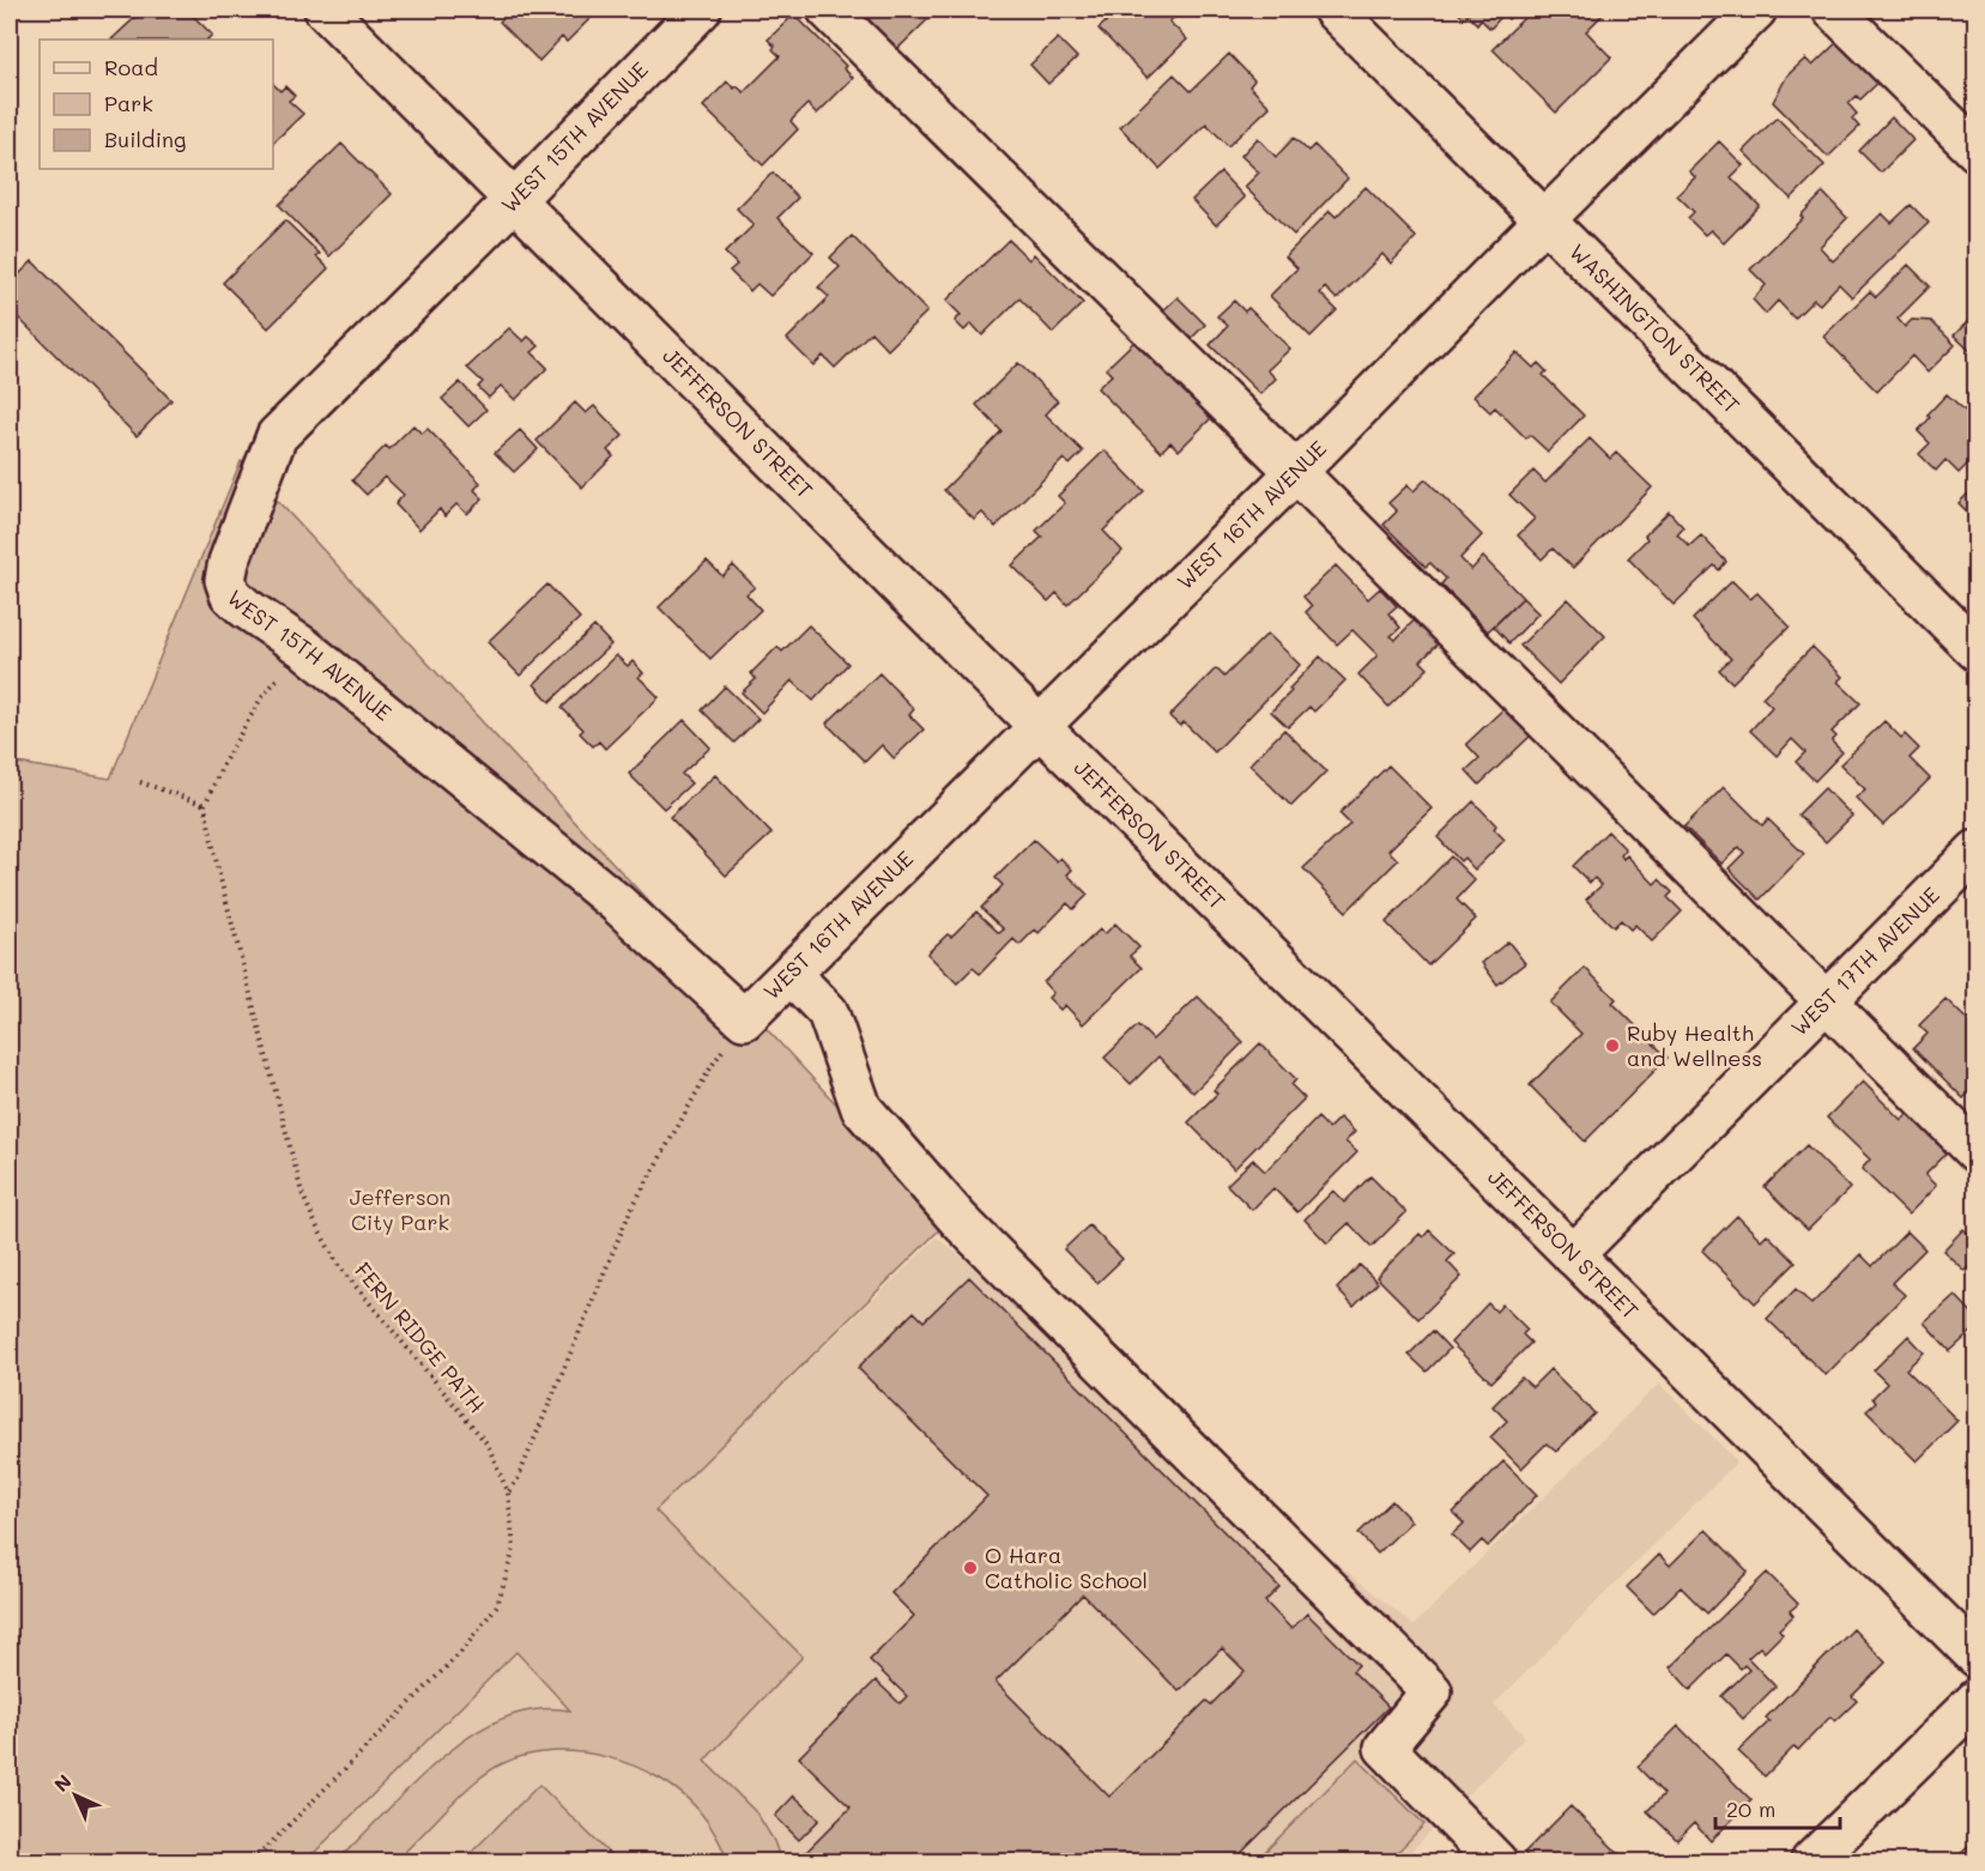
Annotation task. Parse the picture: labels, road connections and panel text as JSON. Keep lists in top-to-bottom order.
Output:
{
  "streets": {
    "street": [
      "WEST 15TH AVENUE",
      "WASHINGTON STREET",
      "JEFFERSON STREET",
      "WEST 16TH AVENUE",
      "WEST 17TH AVENUE"
    ],
    "path": ["FERN RIDGE PATH"]
  },
  "crossings": [
    ["WEST 15TH AVENUE", "JEFFERSON STREET"],
    ["WEST 15TH AVENUE", "WEST 16TH AVENUE"],
    ["WASHINGTON STREET", "WEST 16TH AVENUE"],
    ["JEFFERSON STREET", "WEST 16TH AVENUE"],
    ["JEFFERSON STREET", "WEST 17TH AVENUE"]
  ],
  "parks": ["Jefferson City Park"],
  "places": ["Ruby Health and Wellness", "O Hara Catholic School"],
  "legend": ["Road", "Park", "Building"],
  "scale_bar": "20 m",
  "north": "top left"
}
